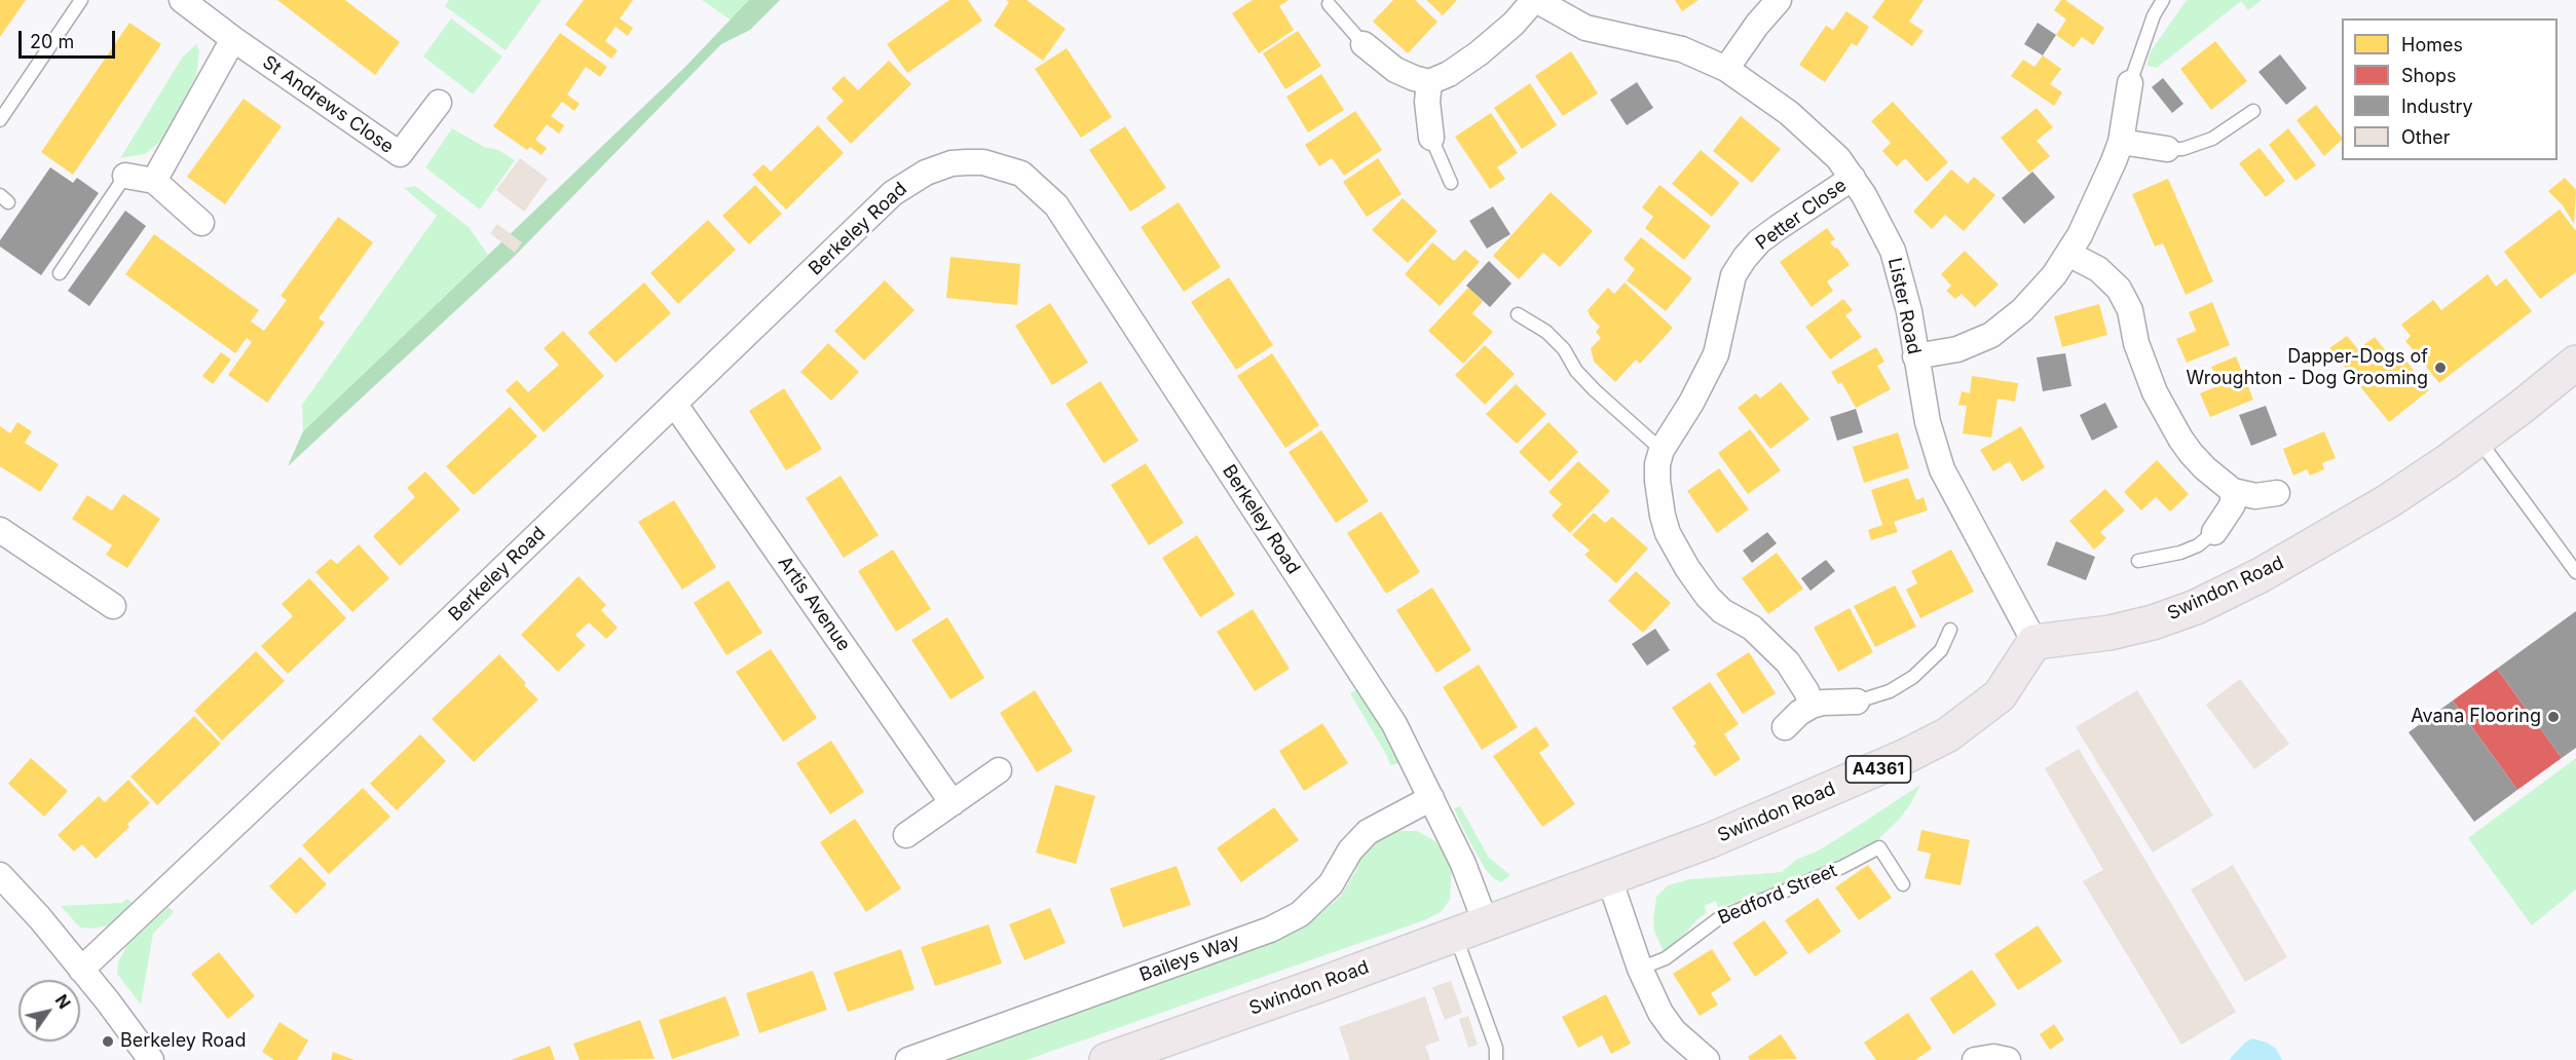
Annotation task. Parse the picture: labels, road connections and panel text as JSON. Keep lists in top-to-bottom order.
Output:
{
  "streets": {
    "main road": ["Swindon Road", "A4361"],
    "street": [
      "St Andrews Close",
      "Petter Close",
      "Berkeley Road",
      "Lister Road",
      "Artis Avenue",
      "Baileys Way"
    ],
    "lane": ["Bedford Street"]
  },
  "crossings": [
    ["Petter Close", "Lister Road"],
    ["Berkeley Road", "Swindon Road"],
    ["Berkeley Road", "Artis Avenue"],
    ["Berkeley Road", "Baileys Way"],
    ["Lister Road", "Swindon Road"]
  ],
  "places": ["Dapper-Dogs of Wroughton - Dog Grooming", "Avana Flooring", "Berkeley Road"],
  "legend": [
    "Homes",
    "Shops",
    "Industry",
    "Other"
  ],
  "scale_bar": "20 m",
  "north": "top right"
}
